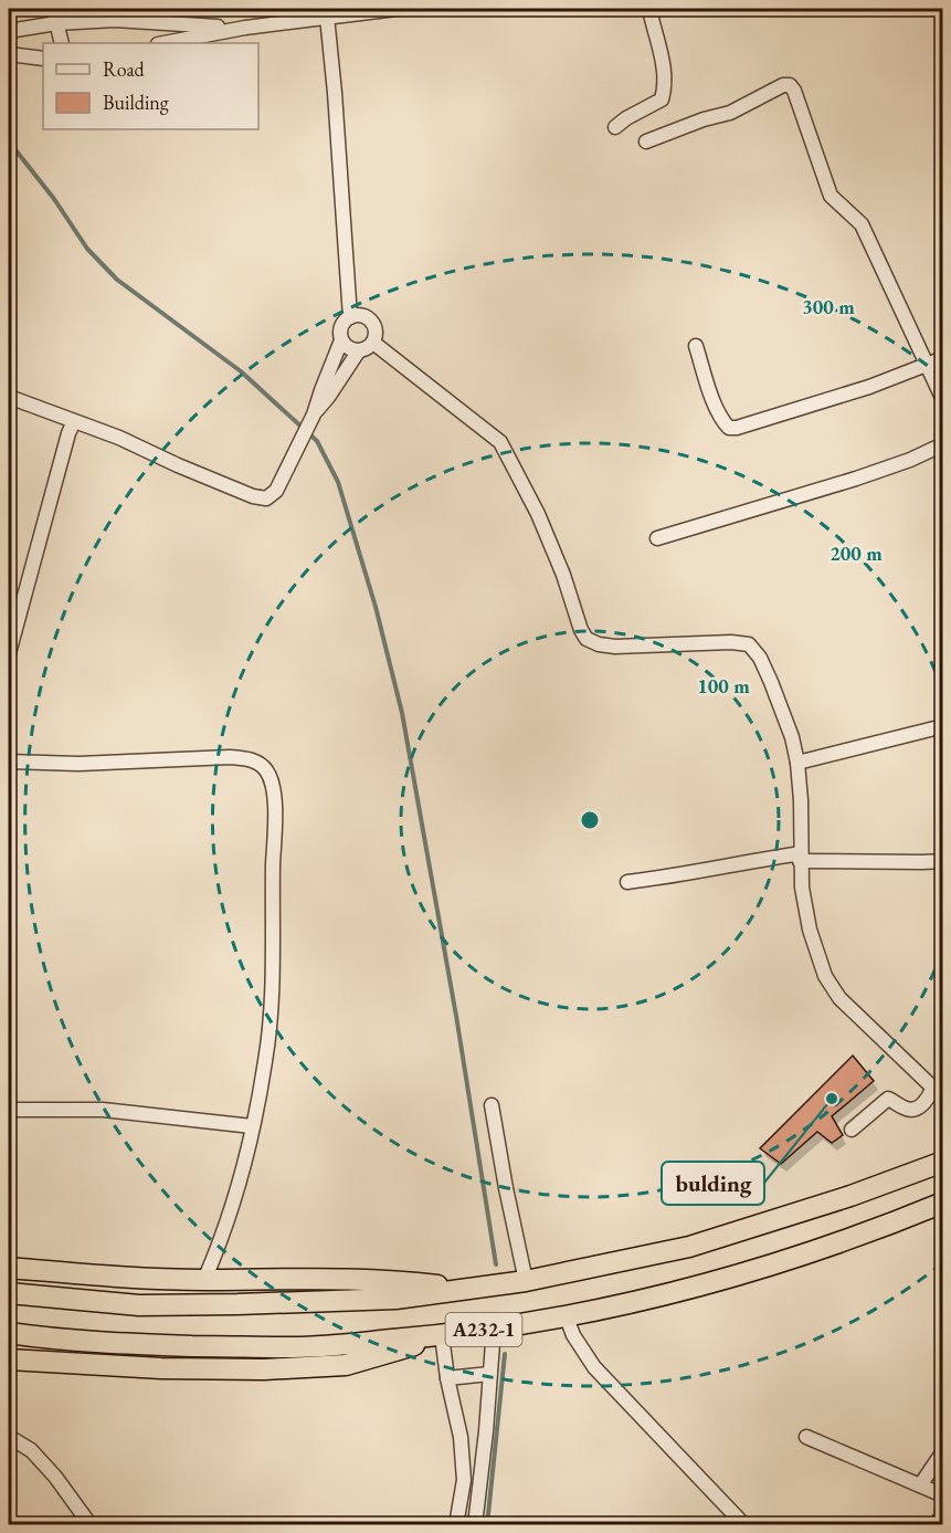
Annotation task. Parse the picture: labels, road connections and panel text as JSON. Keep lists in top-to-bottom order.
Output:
{
  "streets": {
    "highway": ["A232-1"]
  },
  "places": ["bulding"],
  "legend": ["Road", "Building"],
  "rings": ["300 m", "200 m", "100 m"]
}
